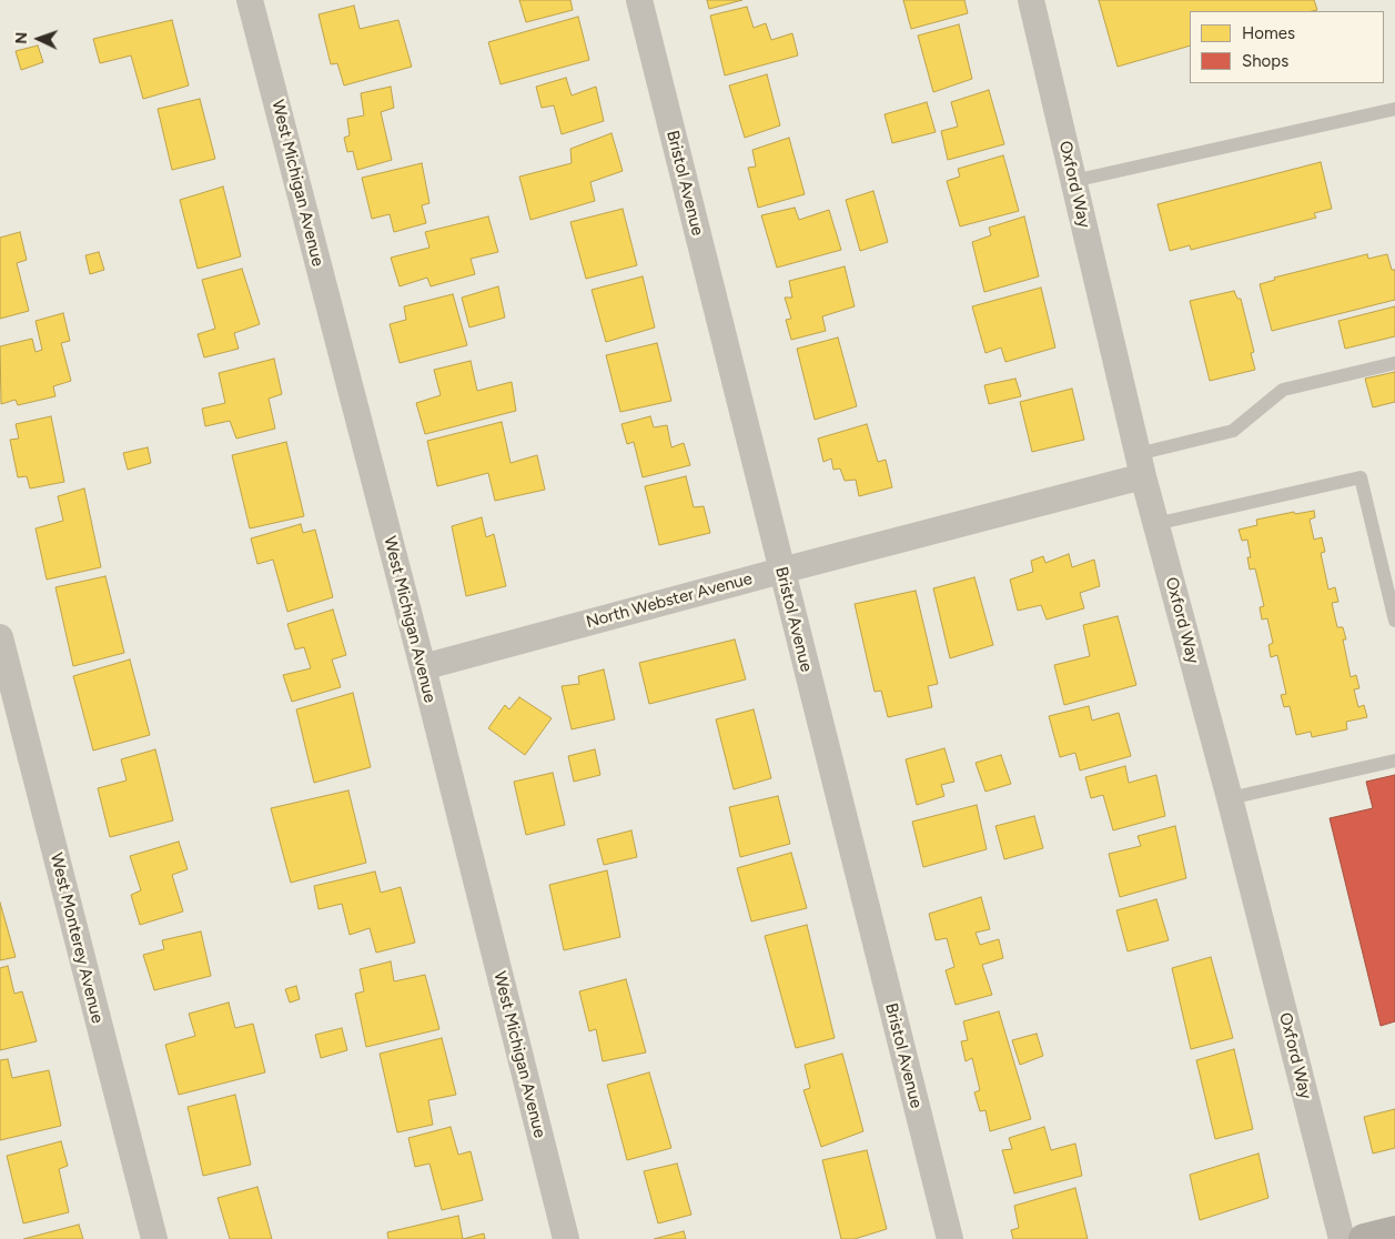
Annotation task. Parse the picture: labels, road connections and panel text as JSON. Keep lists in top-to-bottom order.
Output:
{
  "streets": {
    "street": [
      "West Michigan Avenue",
      "Bristol Avenue",
      "Oxford Way",
      "North Webster Avenue",
      "West Monterey Avenue"
    ]
  },
  "crossings": [
    ["West Michigan Avenue", "North Webster Avenue"],
    ["Bristol Avenue", "North Webster Avenue"],
    ["Oxford Way", "North Webster Avenue"]
  ],
  "legend": ["Homes", "Shops"],
  "north": "left"
}
